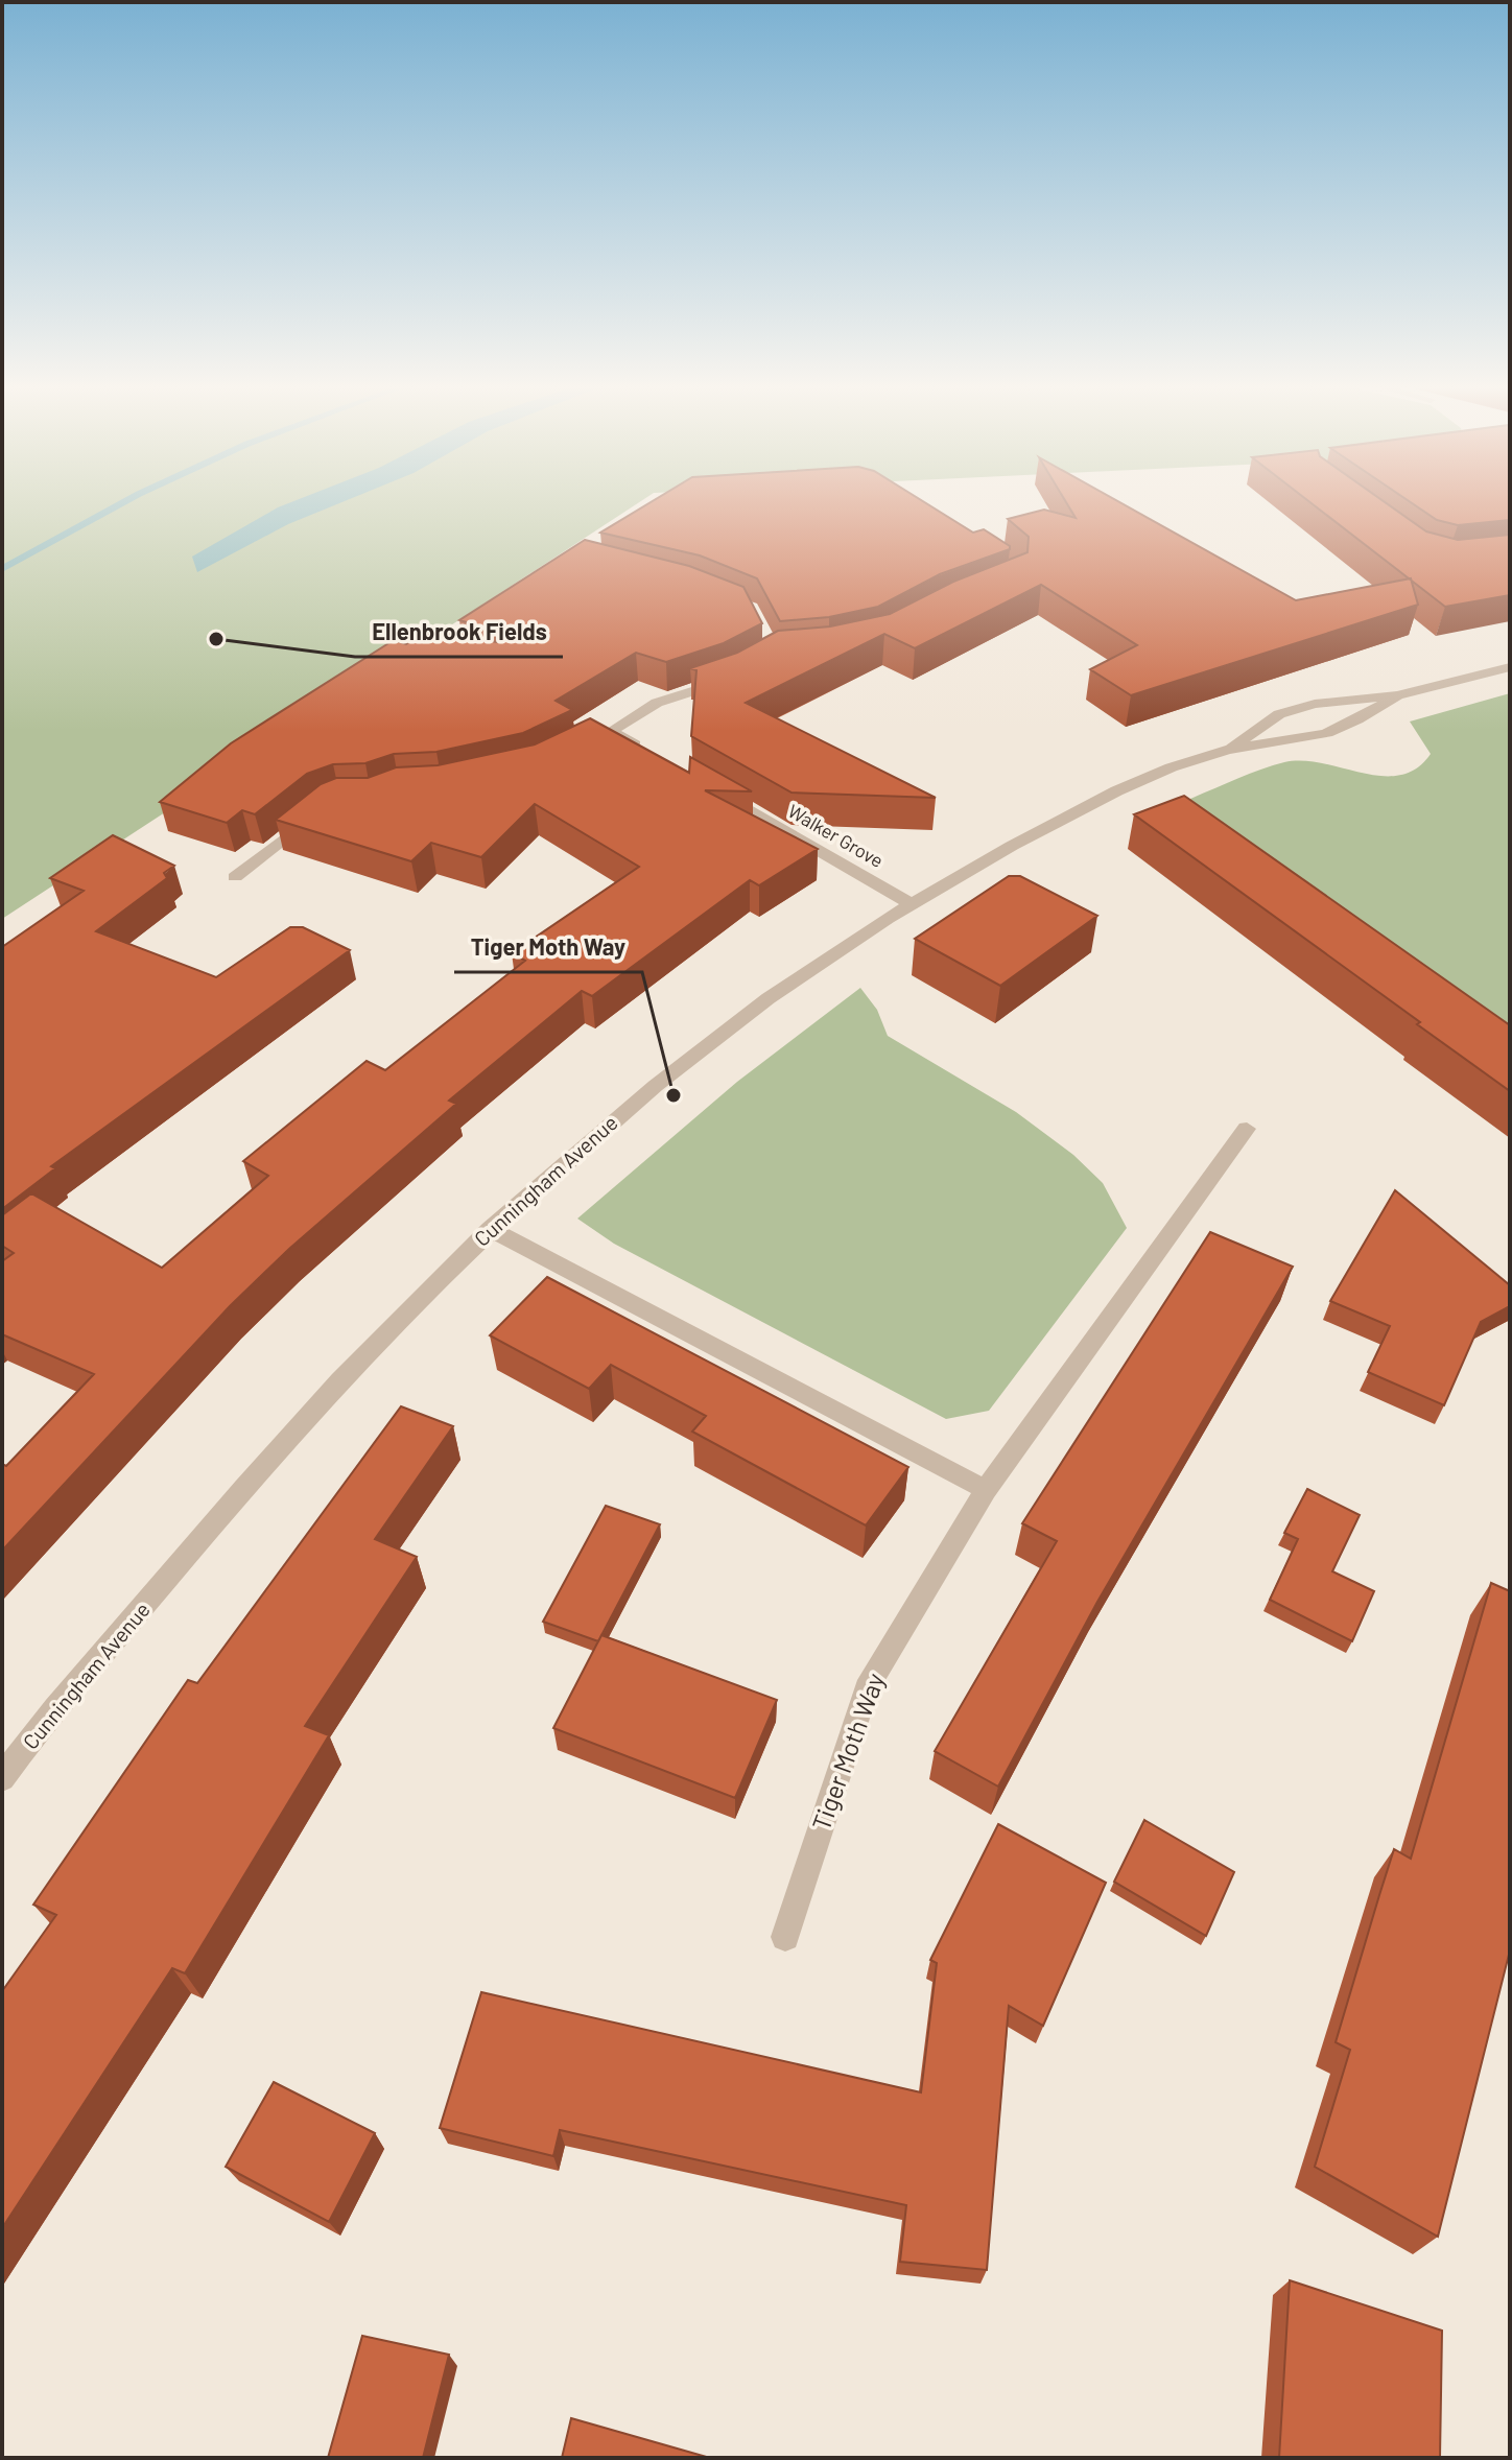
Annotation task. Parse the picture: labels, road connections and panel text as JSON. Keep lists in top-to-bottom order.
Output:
{
  "streets": {
    "street": ["Walker Grove", "Cunningham Avenue", "Tiger Moth Way"]
  },
  "crossings": [
    ["Walker Grove", "Cunningham Avenue"]
  ],
  "places": ["Ellenbrook Fields", "Tiger Moth Way"]
}
